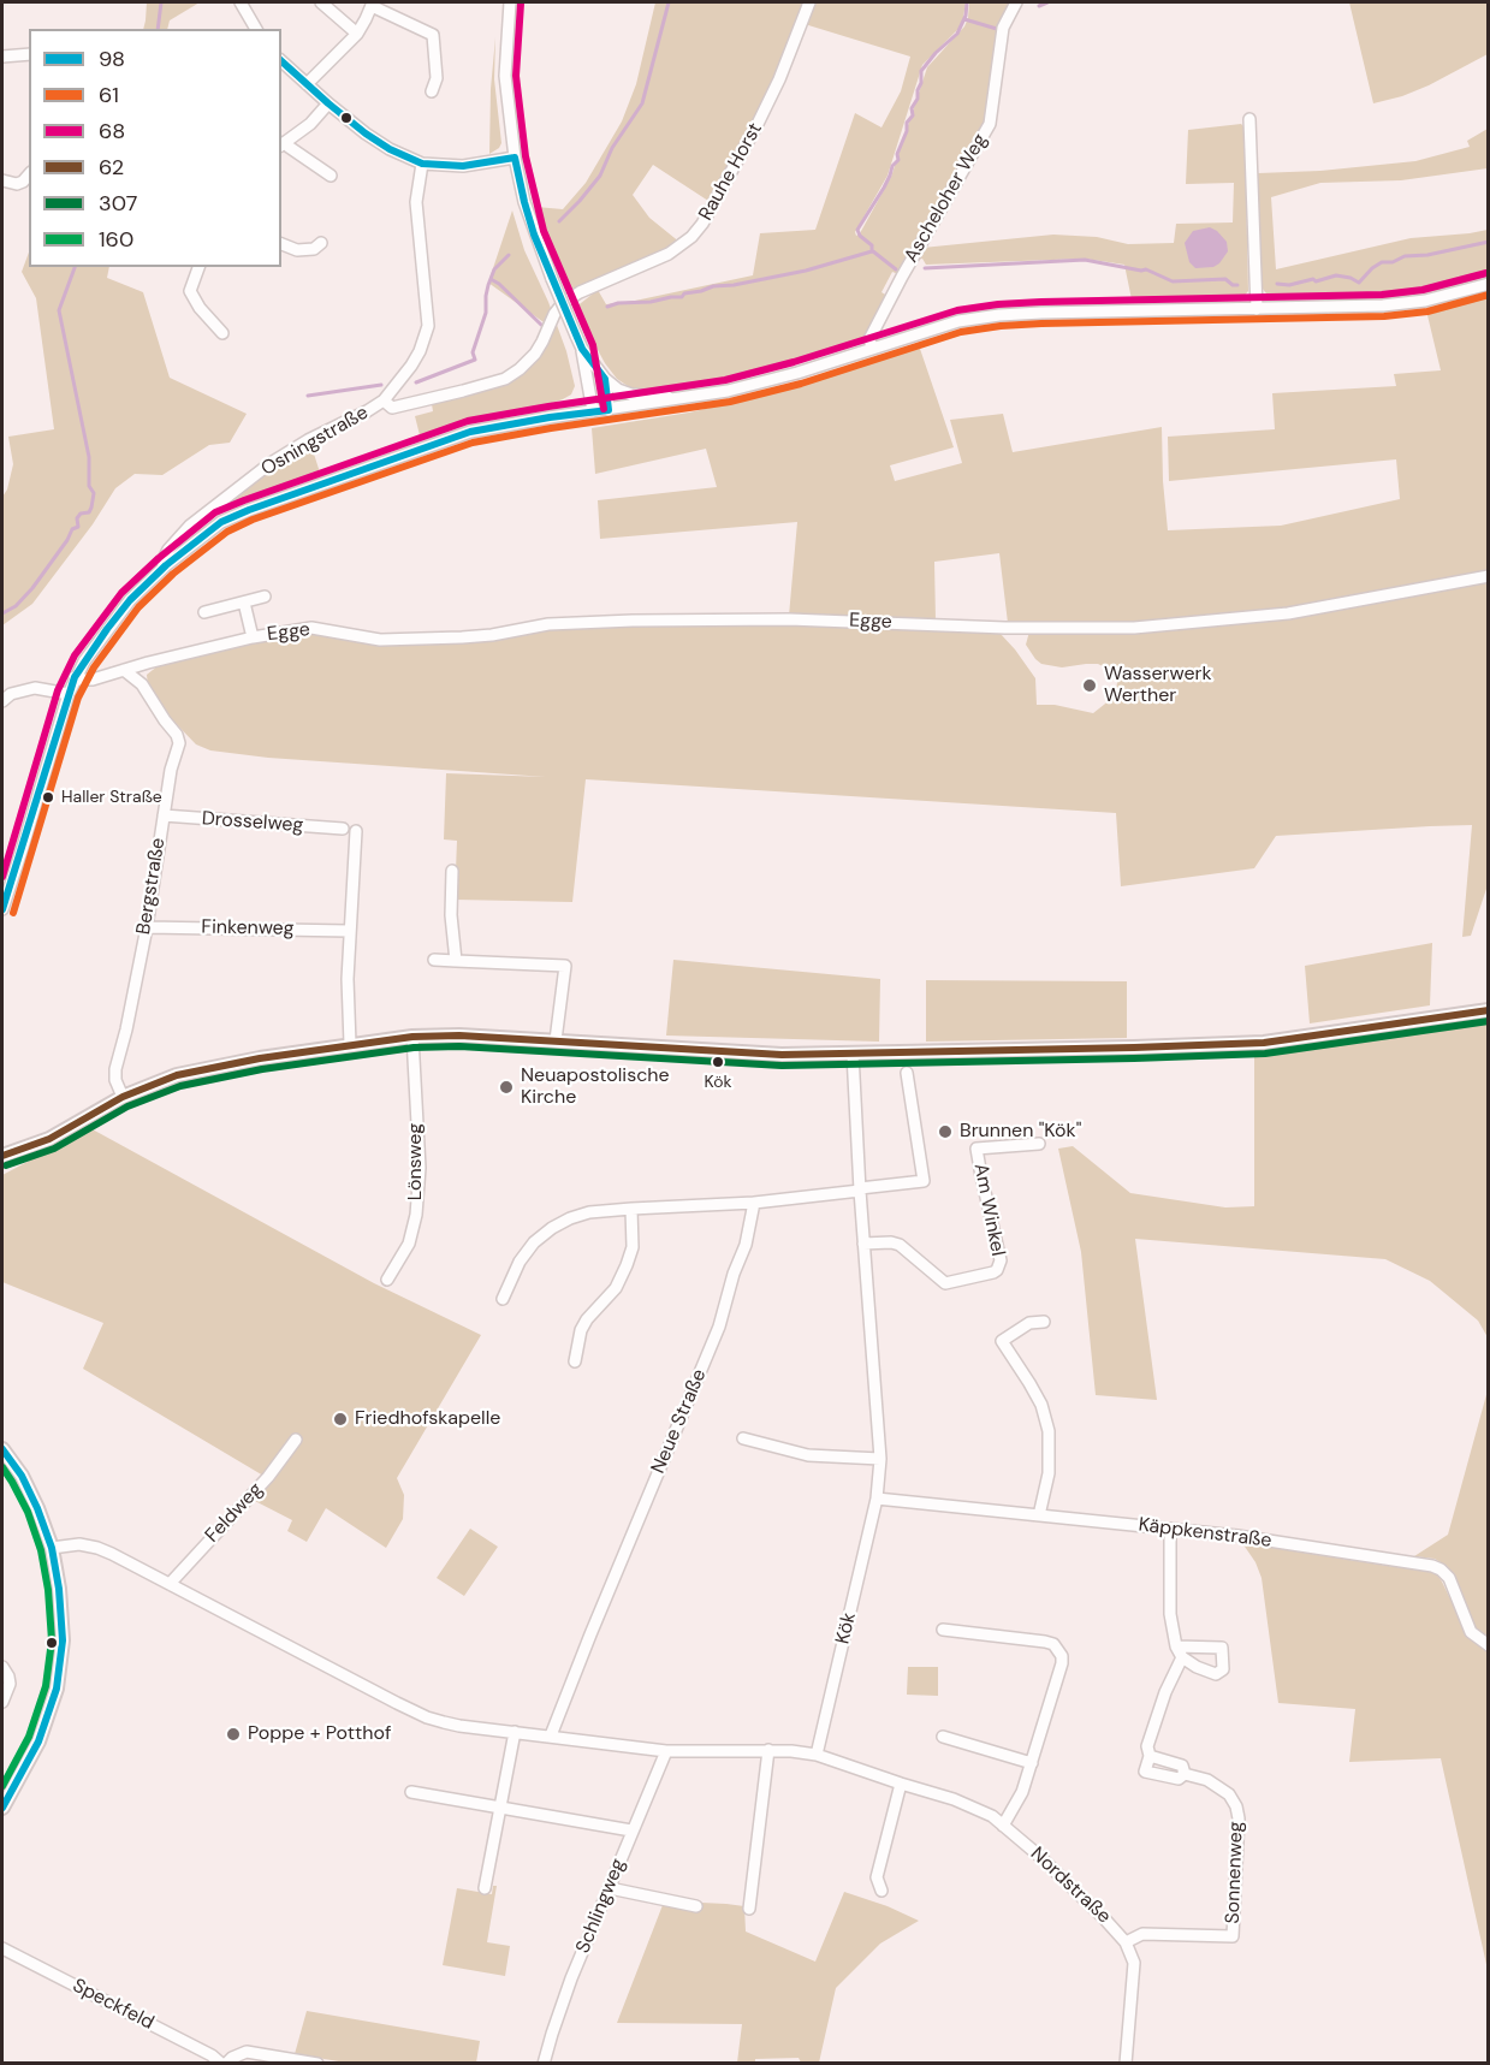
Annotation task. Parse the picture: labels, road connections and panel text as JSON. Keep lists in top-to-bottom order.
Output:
{
  "streets": {
    "street": [
      "Rauhe Horst",
      "Ascheloher Weg",
      "Osningstraße",
      "Egge",
      "Drosselweg",
      "Bergstraße",
      "Finkenweg",
      "Lönsweg",
      "Am Winkel",
      "Neue Straße",
      "Feldweg",
      "Käppkenstraße",
      "Kök",
      "Sonnenweg",
      "Nordstraße",
      "Schlingweg",
      "Speckfeld"
    ]
  },
  "crossings": [
    ["Rauhe Horst", "Osningstraße"],
    ["Egge", "Bergstraße"],
    ["Drosselweg", "Bergstraße"],
    ["Bergstraße", "Finkenweg"],
    ["Am Winkel", "Kök"],
    ["Neue Straße", "Nordstraße"],
    ["Feldweg", "Nordstraße"],
    ["Käppkenstraße", "Kök"],
    ["Käppkenstraße", "Sonnenweg"],
    ["Kök", "Nordstraße"],
    ["Sonnenweg", "Nordstraße"],
    ["Nordstraße", "Schlingweg"]
  ],
  "places": [
    "Wasserwerk Werther",
    "Haller Straße",
    "Kök",
    "Neuapostolische Kirche",
    "Brunnen \"Kök\"",
    "Friedhofskapelle",
    "Poppe + Potthof"
  ],
  "lines": [
    "transit line 68",
    "transit line 98",
    "transit line 61",
    "transit line 62",
    "transit line 307",
    "transit line 160"
  ],
  "legend": [
    "98",
    "61",
    "68",
    "62",
    "307",
    "160"
  ]
}
